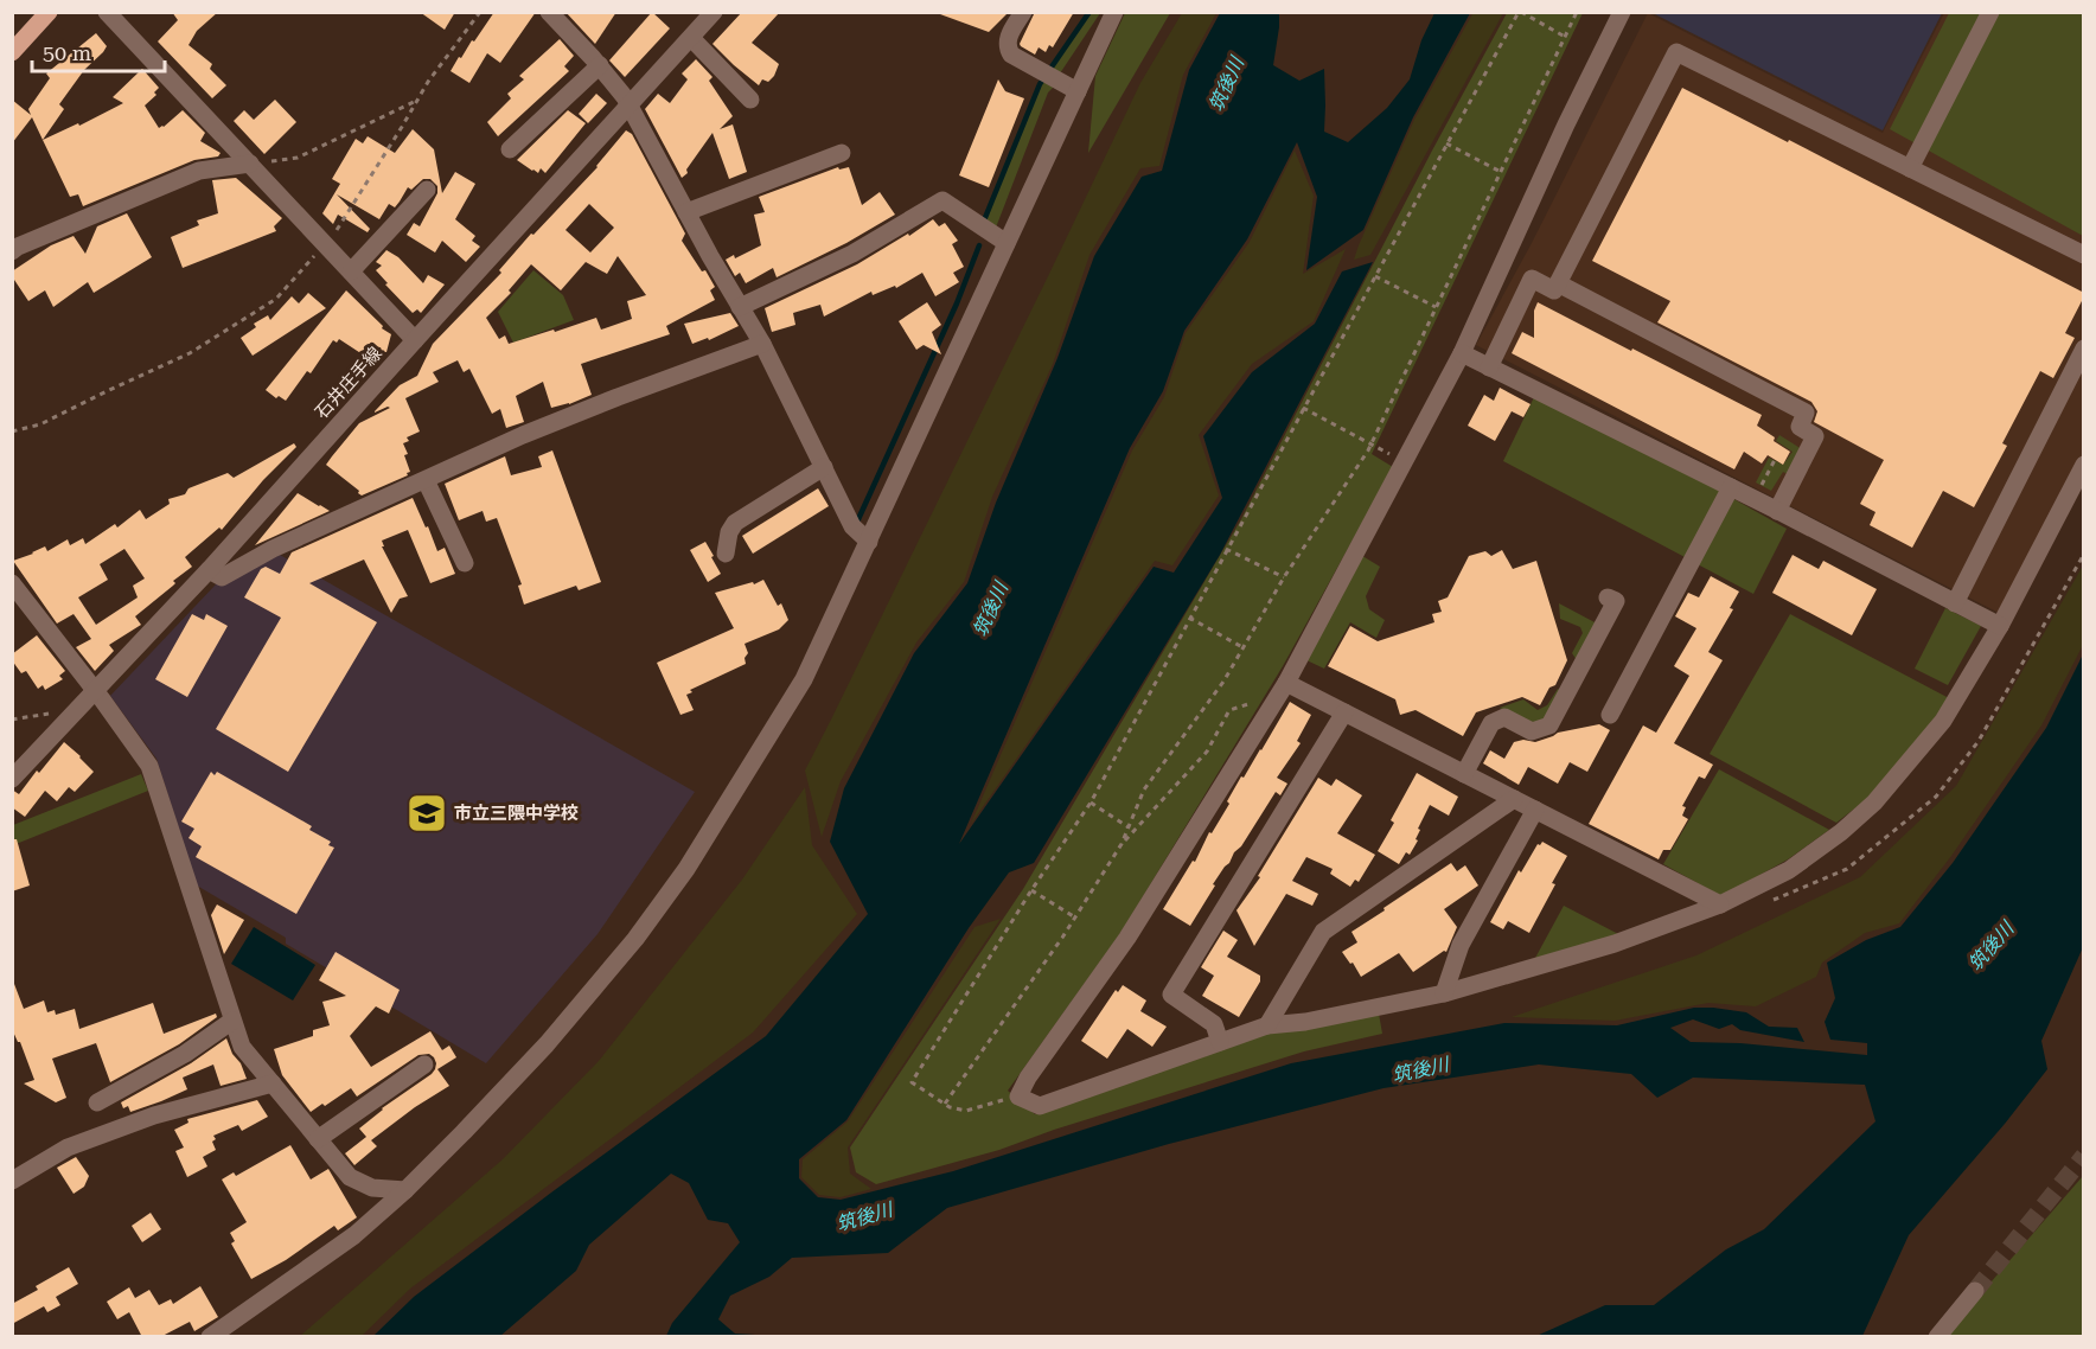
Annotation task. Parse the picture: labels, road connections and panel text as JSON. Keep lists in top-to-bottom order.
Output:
{
  "streets": {
    "street": ["石井庄手線"]
  },
  "water": ["筑後川"],
  "places": {
    "school or university": ["市立三隈中学校"]
  },
  "scale_bar": "50 m"
}
